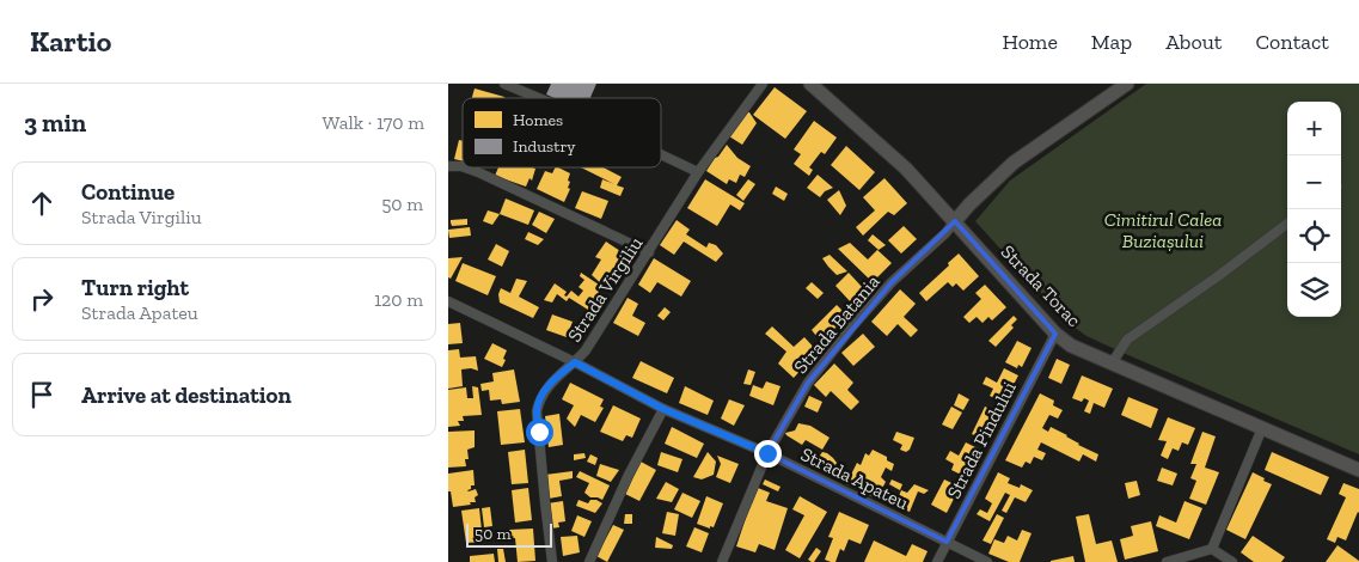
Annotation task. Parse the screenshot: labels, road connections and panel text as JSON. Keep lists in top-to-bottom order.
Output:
{
  "streets": {
    "street": [
      "Strada Torac",
      "Strada Virgiliu",
      "Strada Batania",
      "Strada Pindului",
      "Strada Apateu"
    ]
  },
  "crossings": [
    ["Strada Torac", "Strada Batania"],
    ["Strada Torac", "Strada Pindului"],
    ["Strada Virgiliu", "Strada Apateu"],
    ["Strada Batania", "Strada Apateu"],
    ["Strada Pindului", "Strada Apateu"]
  ],
  "parks": ["Cimitirul Calea Buziașului"],
  "legend": ["Homes", "Industry"],
  "scale_bar": "50 m",
  "page": {
    "header": "Kartio",
    "nav": [
      "Home",
      "Map",
      "About",
      "Contact"
    ],
    "heading": ["3 min", "Walk · 170 m"],
    "map_buttons": ["+", "−"],
    "list": [
      ["Continue", "Strada Virgiliu", "50 m"],
      ["Turn right", "Strada Apateu", "120 m"],
      "Arrive at destination"
    ],
    "scale": "50 m"
  }
}
